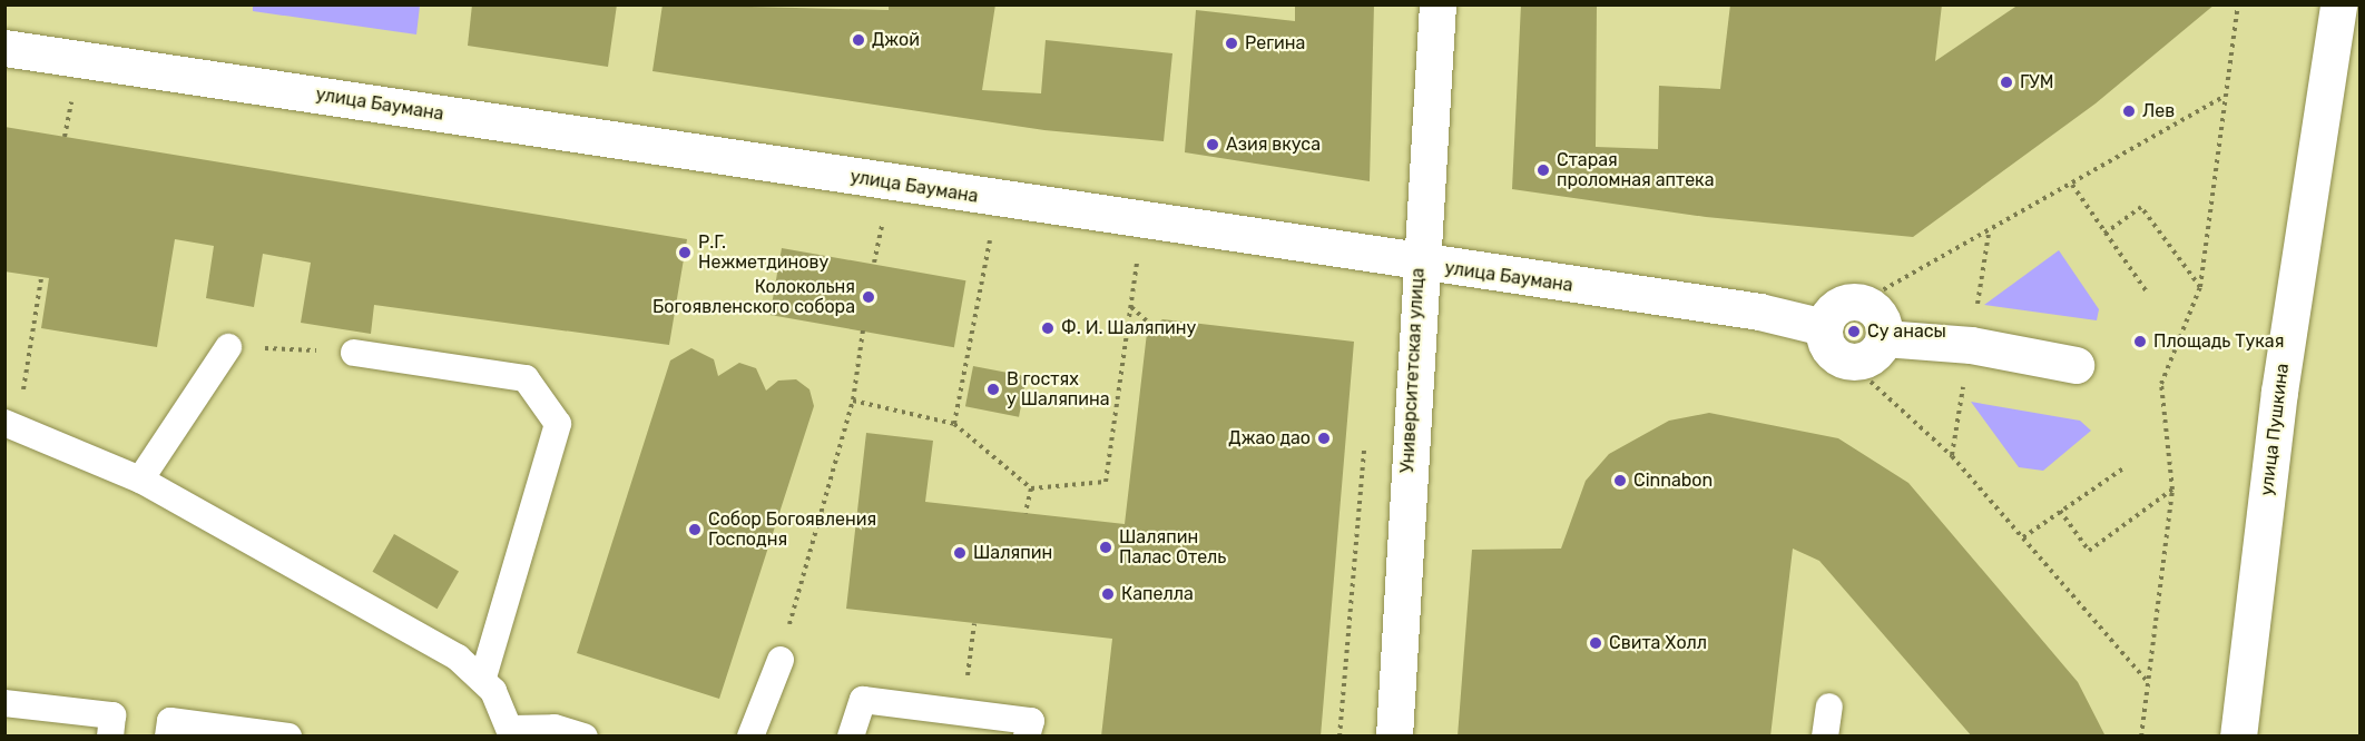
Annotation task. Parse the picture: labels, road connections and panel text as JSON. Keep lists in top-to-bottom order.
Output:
{
  "streets": {
    "street": ["улица Баумана", "Университетская улица", "улица Пушкина"]
  },
  "crossings": [
    ["улица Баумана", "Университетская улица"]
  ],
  "places": [
    "Джой",
    "Регина",
    "ГУМ",
    "Лев",
    "Азия вкуса",
    "Старая проломная аптека",
    "Р.Г. Нежметдинову",
    "Колокольня Богоявленского собора",
    "Ф. И. Шаляпину",
    "Су анасы",
    "Площадь Тукая",
    "В гостях у Шаляпина",
    "Джао дао",
    "Cinnabon",
    "Собор Богоявления Господня",
    "Шаляпин Палас Отель",
    "Шаляпин",
    "Капелла",
    "Свита Холл"
  ]
}
